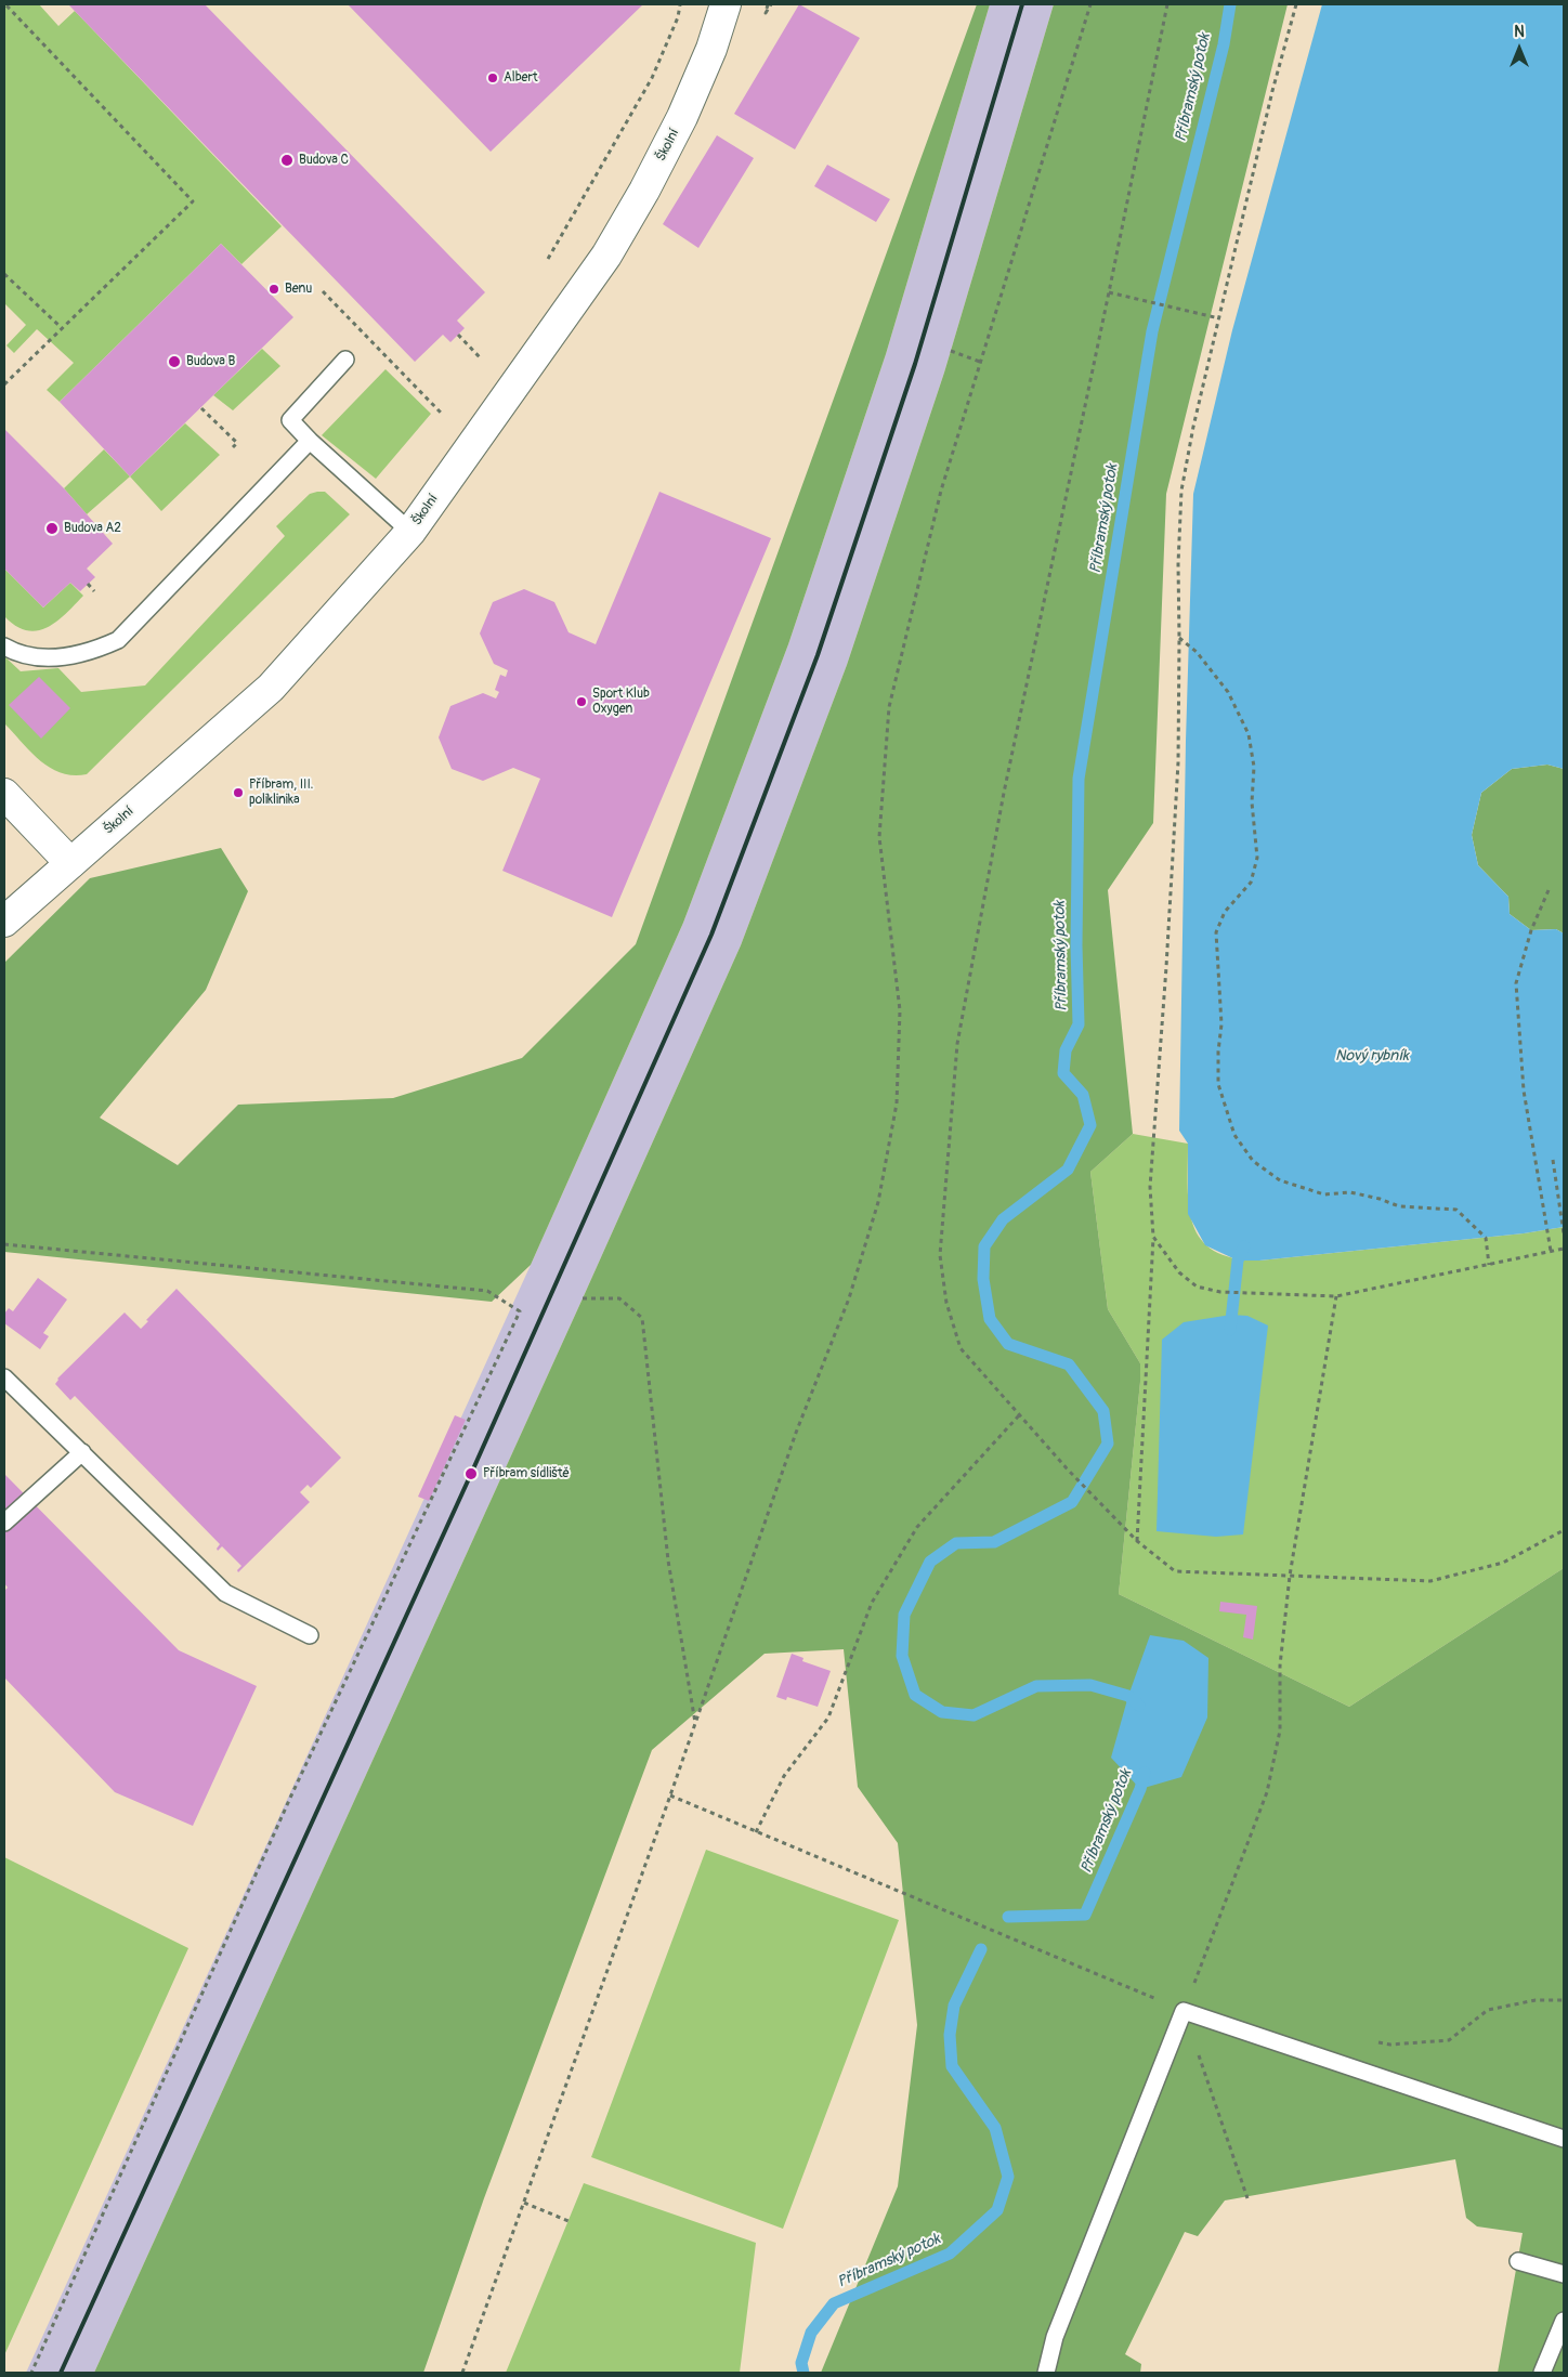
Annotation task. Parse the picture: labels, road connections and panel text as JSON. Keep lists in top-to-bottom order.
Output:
{
  "streets": {
    "street": ["Školní"]
  },
  "water": ["Příbramský potok", "Nový rybník"],
  "places": [
    "Albert",
    "Budova C",
    "Benu",
    "Budova B",
    "Budova A2",
    "Sport Klub Oxygen",
    "Příbram, III. poliklinika",
    "Příbram sídliště"
  ],
  "north": "top"
}
